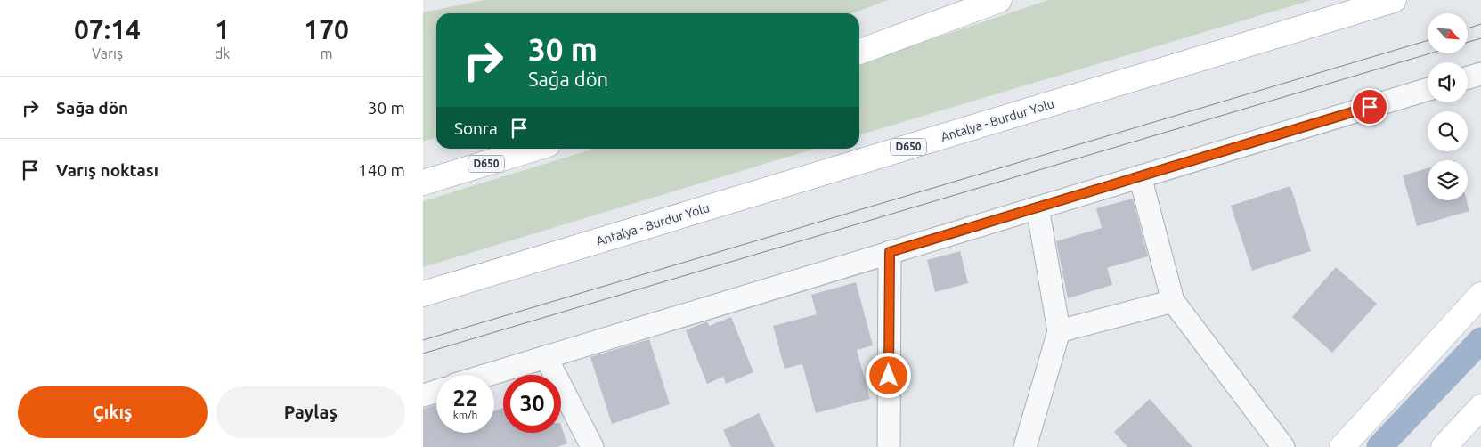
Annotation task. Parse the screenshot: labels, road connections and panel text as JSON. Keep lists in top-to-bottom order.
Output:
{
  "streets": {
    "main road": ["Antalya - Burdur Yolu", "D650"]
  },
  "north": "bottom right",
  "page": {
    "eta": [
      "07:14",
      "Varış",
      "1",
      "dk",
      "170",
      "m"
    ],
    "turn": ["30 m", "Sağa dön"],
    "list": [
      {
        "name": "Sağa dön",
        "value": "30 m"
      },
      {
        "name": "Varış noktası",
        "value": "140 m"
      }
    ],
    "then": "Sonra",
    "speed": "22 km/h",
    "limit": "30",
    "buttons": ["Çıkış", "Paylaş"]
  }
}
